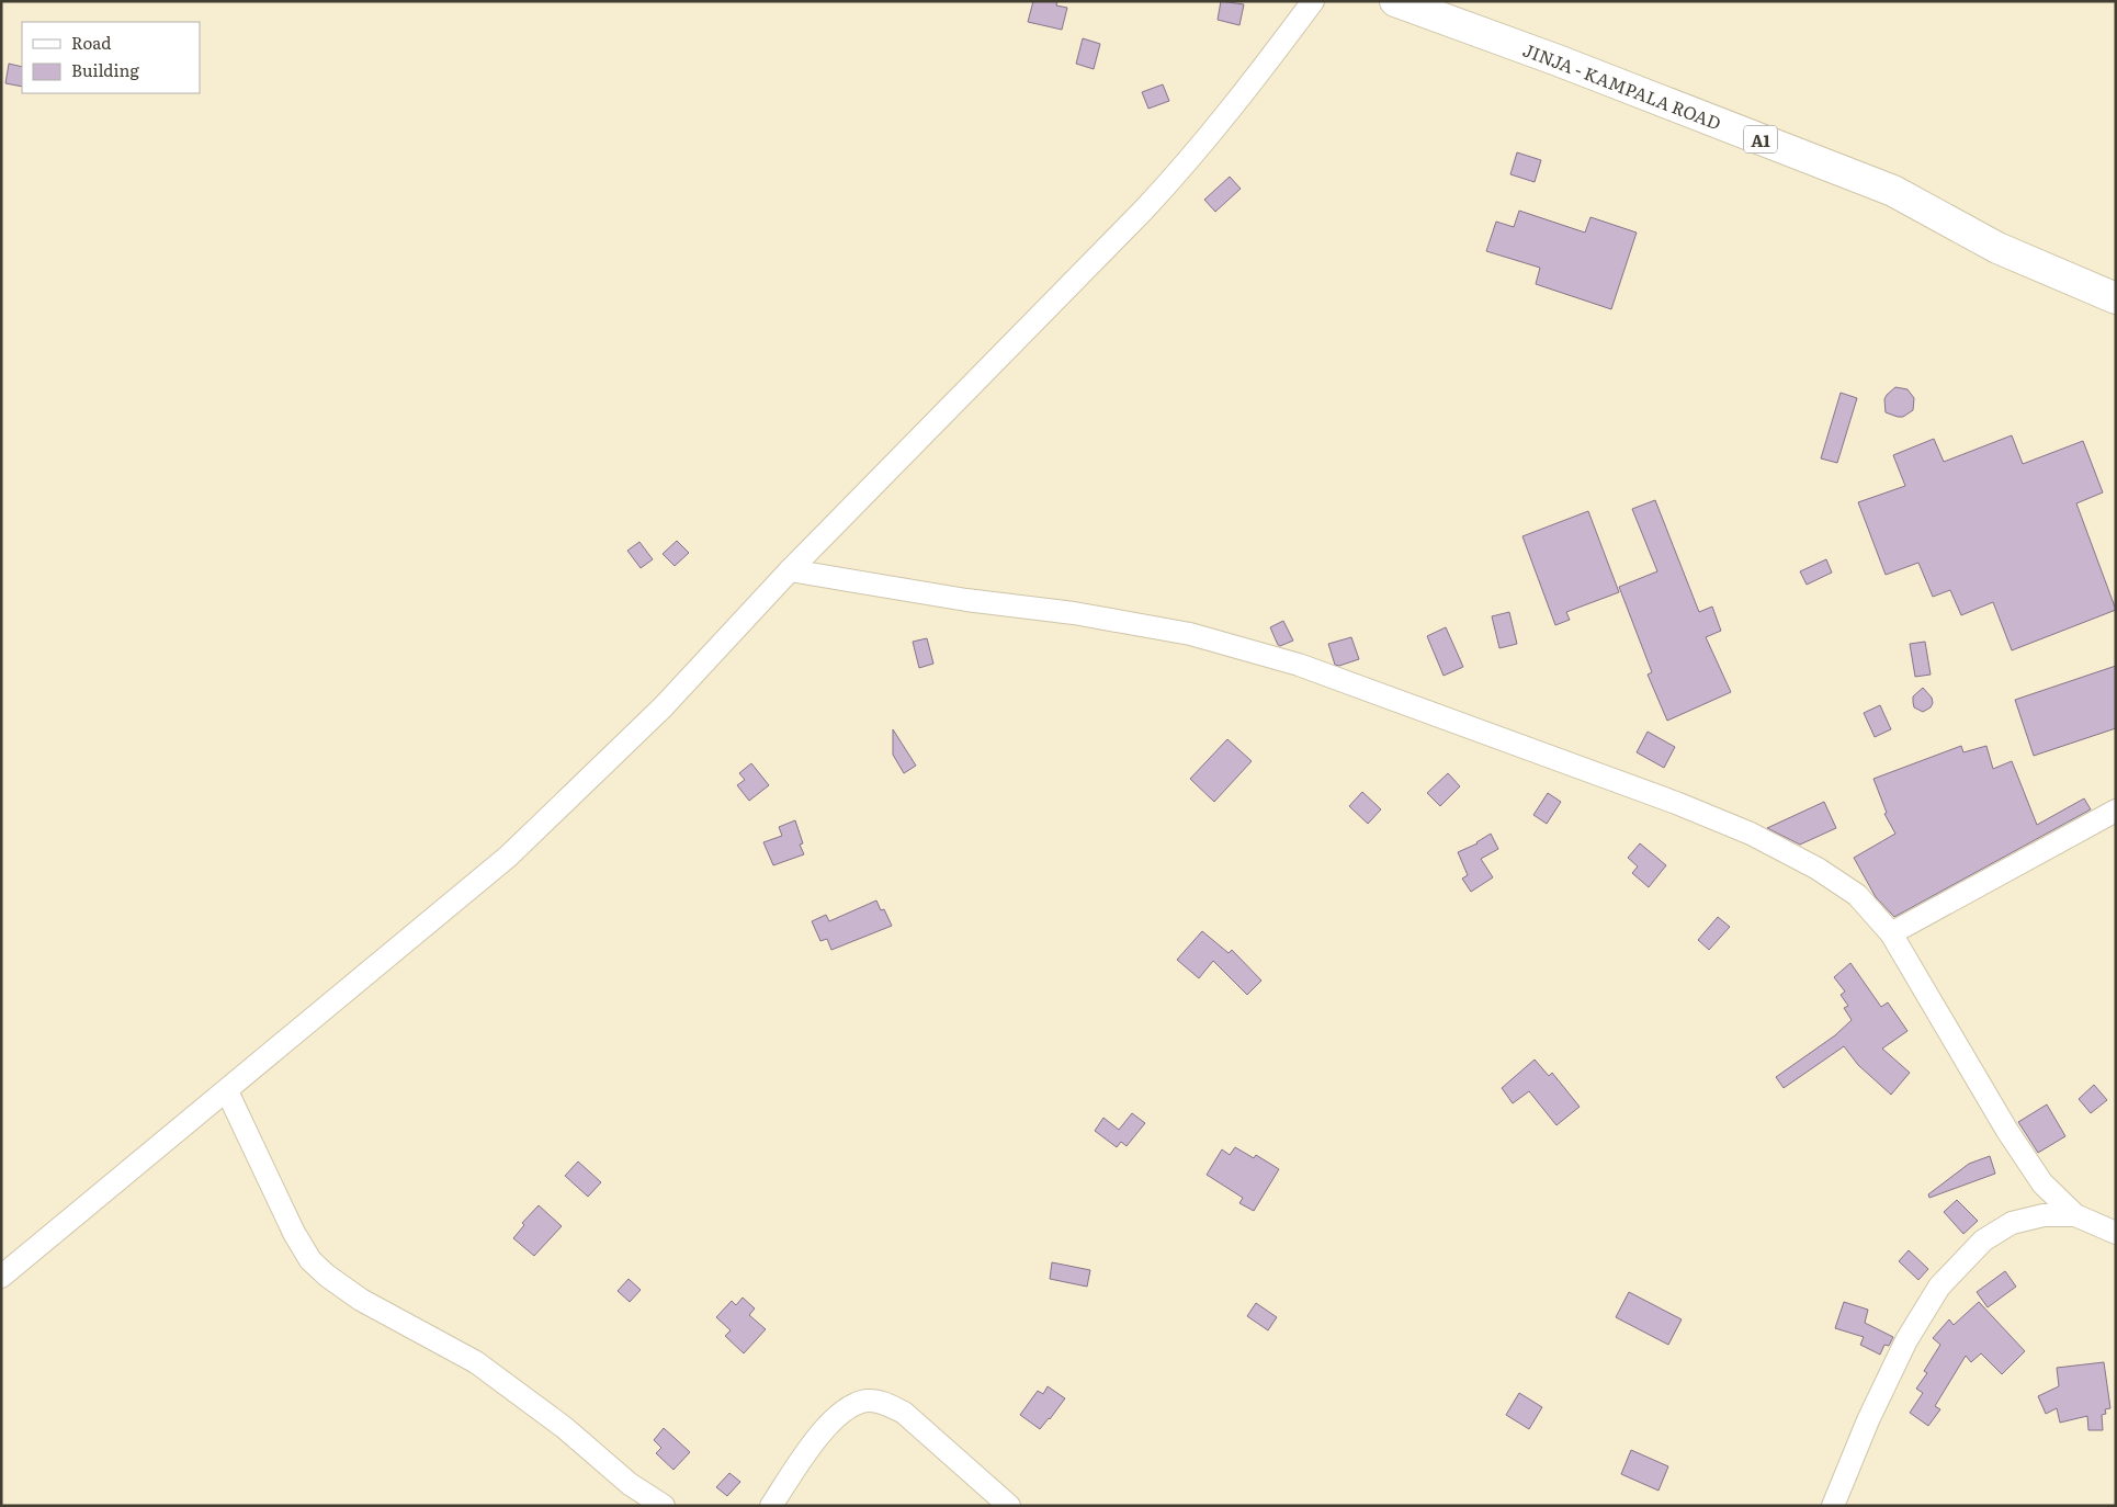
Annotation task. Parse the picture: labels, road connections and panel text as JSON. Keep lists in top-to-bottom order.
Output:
{
  "streets": {
    "highway": ["JINJA - KAMPALA ROAD", "A1"]
  },
  "legend": ["Road", "Building"]
}
